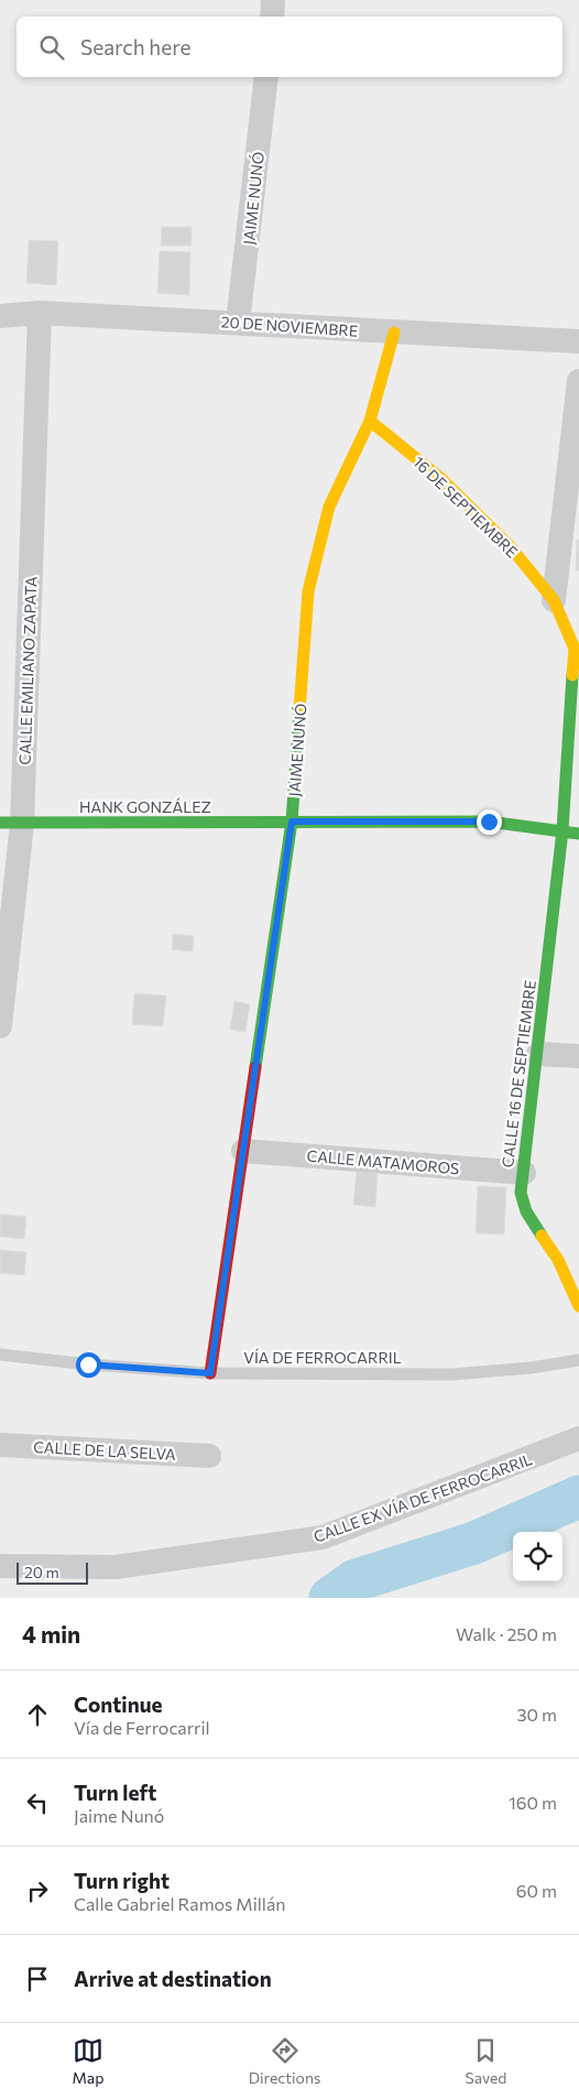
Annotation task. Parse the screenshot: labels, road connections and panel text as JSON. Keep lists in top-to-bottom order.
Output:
{
  "streets": {
    "street": [
      "JAIME NUNÓ",
      "20 DE NOVIEMBRE",
      "16 DE SEPTIEMBRE",
      "CALLE EMILIANO ZAPATA",
      "HANK GONZÁLEZ",
      "CALLE 16 DE SEPTIEMBRE",
      "CALLE MATAMOROS",
      "CALLE DE LA SELVA",
      "CALLE EX VÍA DE FERROCARRIL"
    ],
    "lane": ["VÍA DE FERROCARRIL"]
  },
  "crossings": [
    ["JAIME NUNÓ", "20 DE NOVIEMBRE"],
    ["JAIME NUNÓ", "16 DE SEPTIEMBRE"],
    ["JAIME NUNÓ", "HANK GONZÁLEZ"],
    ["JAIME NUNÓ", "CALLE MATAMOROS"],
    ["JAIME NUNÓ", "VÍA DE FERROCARRIL"],
    ["20 DE NOVIEMBRE", "CALLE EMILIANO ZAPATA"],
    ["16 DE SEPTIEMBRE", "HANK GONZÁLEZ"],
    ["16 DE SEPTIEMBRE", "CALLE 16 DE SEPTIEMBRE"],
    ["CALLE EMILIANO ZAPATA", "HANK GONZÁLEZ"],
    ["HANK GONZÁLEZ", "CALLE 16 DE SEPTIEMBRE"],
    ["CALLE 16 DE SEPTIEMBRE", "CALLE MATAMOROS"]
  ],
  "scale_bar": "20 m",
  "page": {
    "search": "Search here",
    "scale": "20 m",
    "heading": ["4 min", "Walk · 250 m"],
    "list": [
      ["Continue", "Vía de Ferrocarril", "30 m"],
      ["Turn left", "Jaime Nunó", "160 m"],
      ["Turn right", "Calle Gabriel Ramos Millán", "60 m"],
      "Arrive at destination"
    ],
    "nav": ["Map", "Directions", "Saved"]
  }
}
